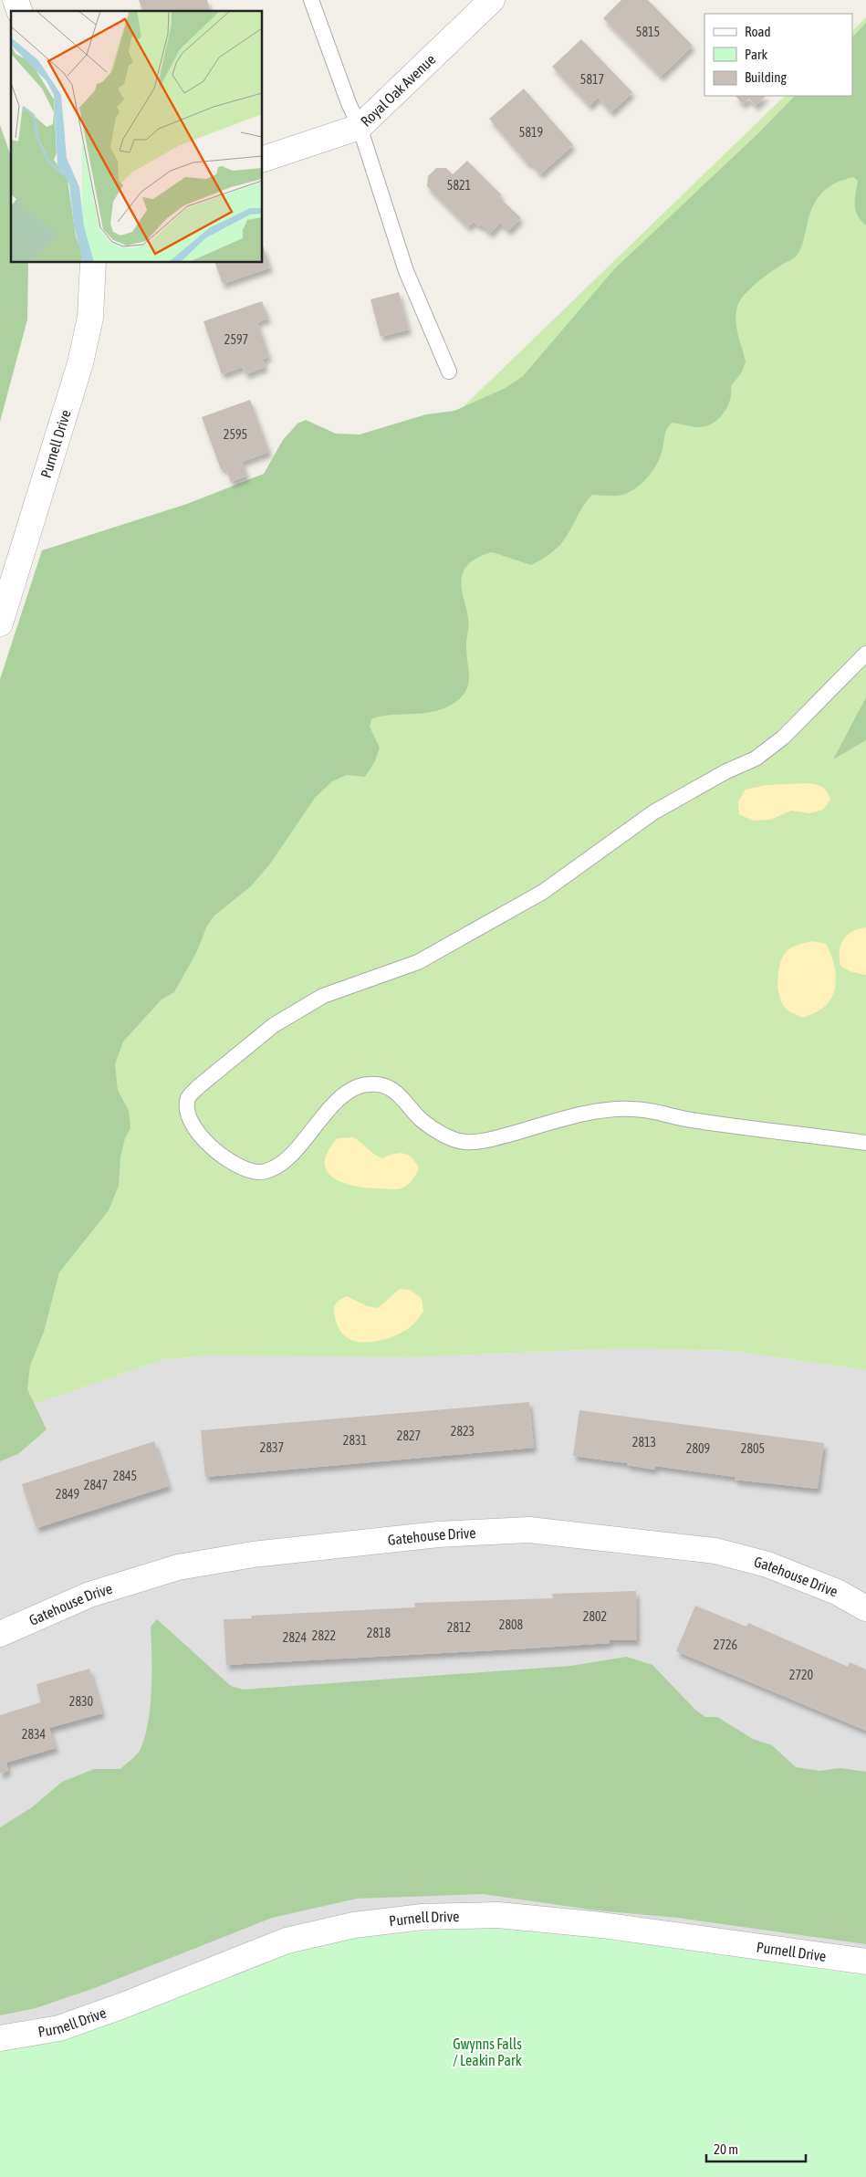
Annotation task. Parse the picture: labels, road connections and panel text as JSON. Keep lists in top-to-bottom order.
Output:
{
  "streets": {
    "street": ["Royal Oak Avenue", "Purnell Drive", "Gatehouse Drive"]
  },
  "parks": ["Gwynns Falls / Leakin Park"],
  "house_numbers": [
    "5815",
    "5817",
    "5819",
    "5821",
    "2597",
    "2595",
    "2823",
    "2827",
    "2831",
    "2813",
    "2837",
    "2809",
    "2805",
    "2845",
    "2847",
    "2849",
    "2802",
    "2808",
    "2812",
    "2818",
    "2822",
    "2824",
    "2726",
    "2720",
    "2830",
    "2834"
  ],
  "legend": ["Road", "Park", "Building"],
  "scale_bar": "20 m"
}
